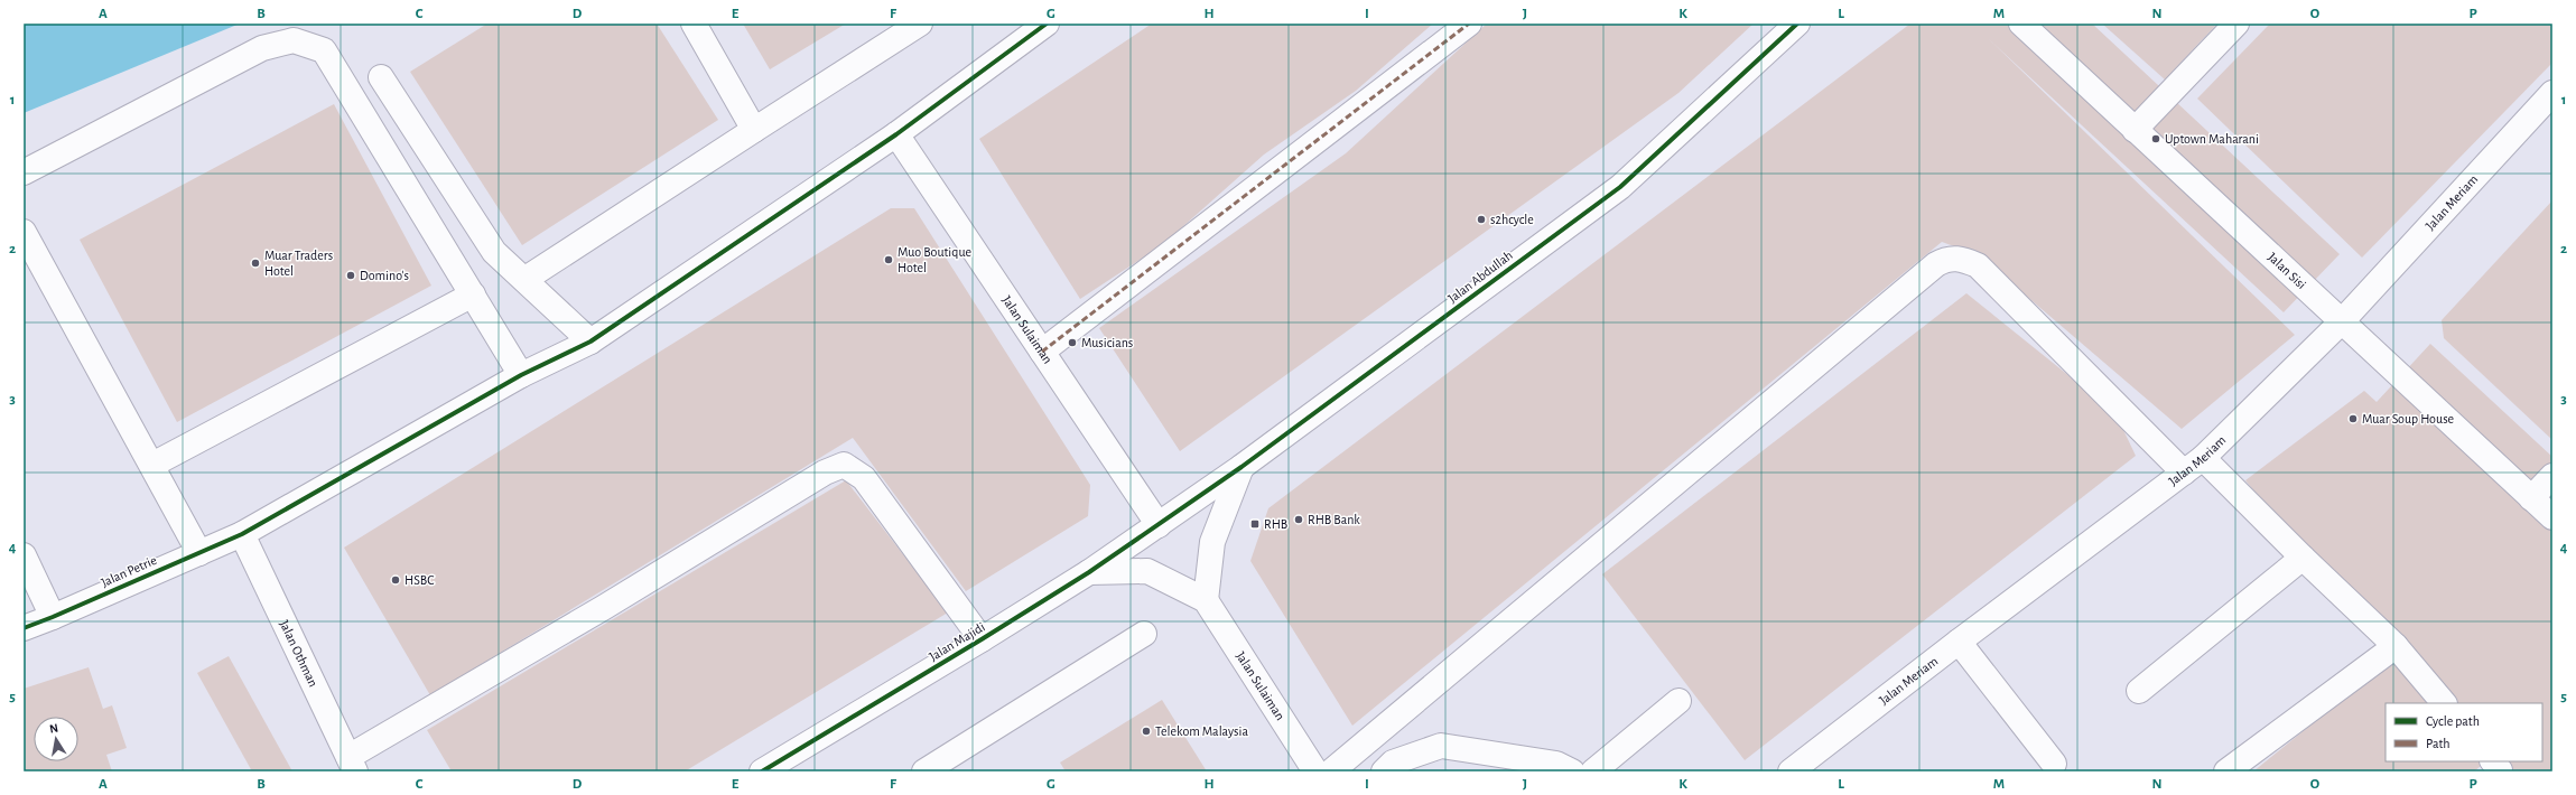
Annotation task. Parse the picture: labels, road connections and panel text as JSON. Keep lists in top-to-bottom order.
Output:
{
  "streets": {
    "street": [
      "Jalan Meriam",
      "Jalan Sisi",
      "Jalan Abdullah",
      "Jalan Sulaiman",
      "Jalan Petrie",
      "Jalan Majidi",
      "Jalan Othman"
    ]
  },
  "crossings": [
    ["Jalan Meriam", "Jalan Sisi"],
    ["Jalan Abdullah", "Jalan Sulaiman"],
    ["Jalan Abdullah", "Jalan Majidi"],
    ["Jalan Sulaiman", "Jalan Petrie"],
    ["Jalan Sulaiman", "Jalan Majidi"],
    ["Jalan Petrie", "Jalan Othman"]
  ],
  "places": {
    "other": [
      "Uptown Maharani",
      "s2hcycle",
      "Muo Boutique Hotel",
      "Muar Traders Hotel",
      "Domino's",
      "Musicians",
      "Muar Soup House",
      "RHB Bank",
      "HSBC",
      "Telekom Malaysia"
    ],
    "transit": ["RHB"]
  },
  "legend": ["Cycle path", "Path"],
  "north": "top",
  "grid": {
    "columns": [
      "A",
      "B",
      "C",
      "D",
      "E",
      "F",
      "G",
      "H",
      "I",
      "J",
      "K",
      "L",
      "M",
      "N",
      "O",
      "P"
    ],
    "rows": [
      "1",
      "2",
      "3",
      "4",
      "5"
    ]
  }
}
